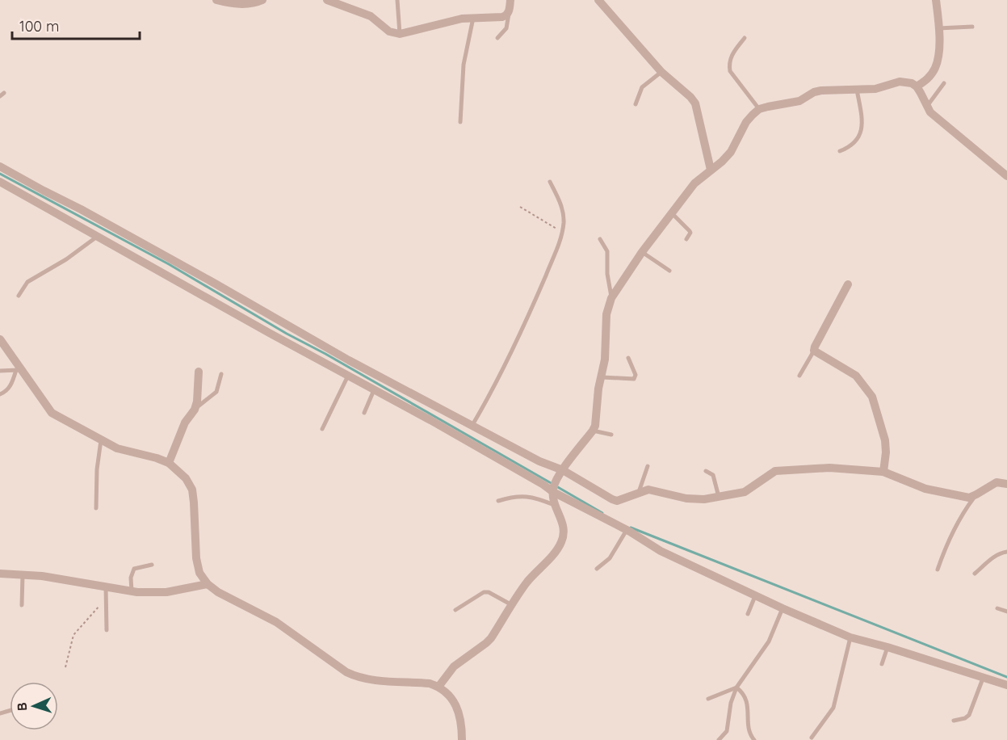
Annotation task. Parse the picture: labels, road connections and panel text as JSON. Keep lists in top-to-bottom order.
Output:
{
  "scale_bar": "100 m",
  "north": "left"
}
